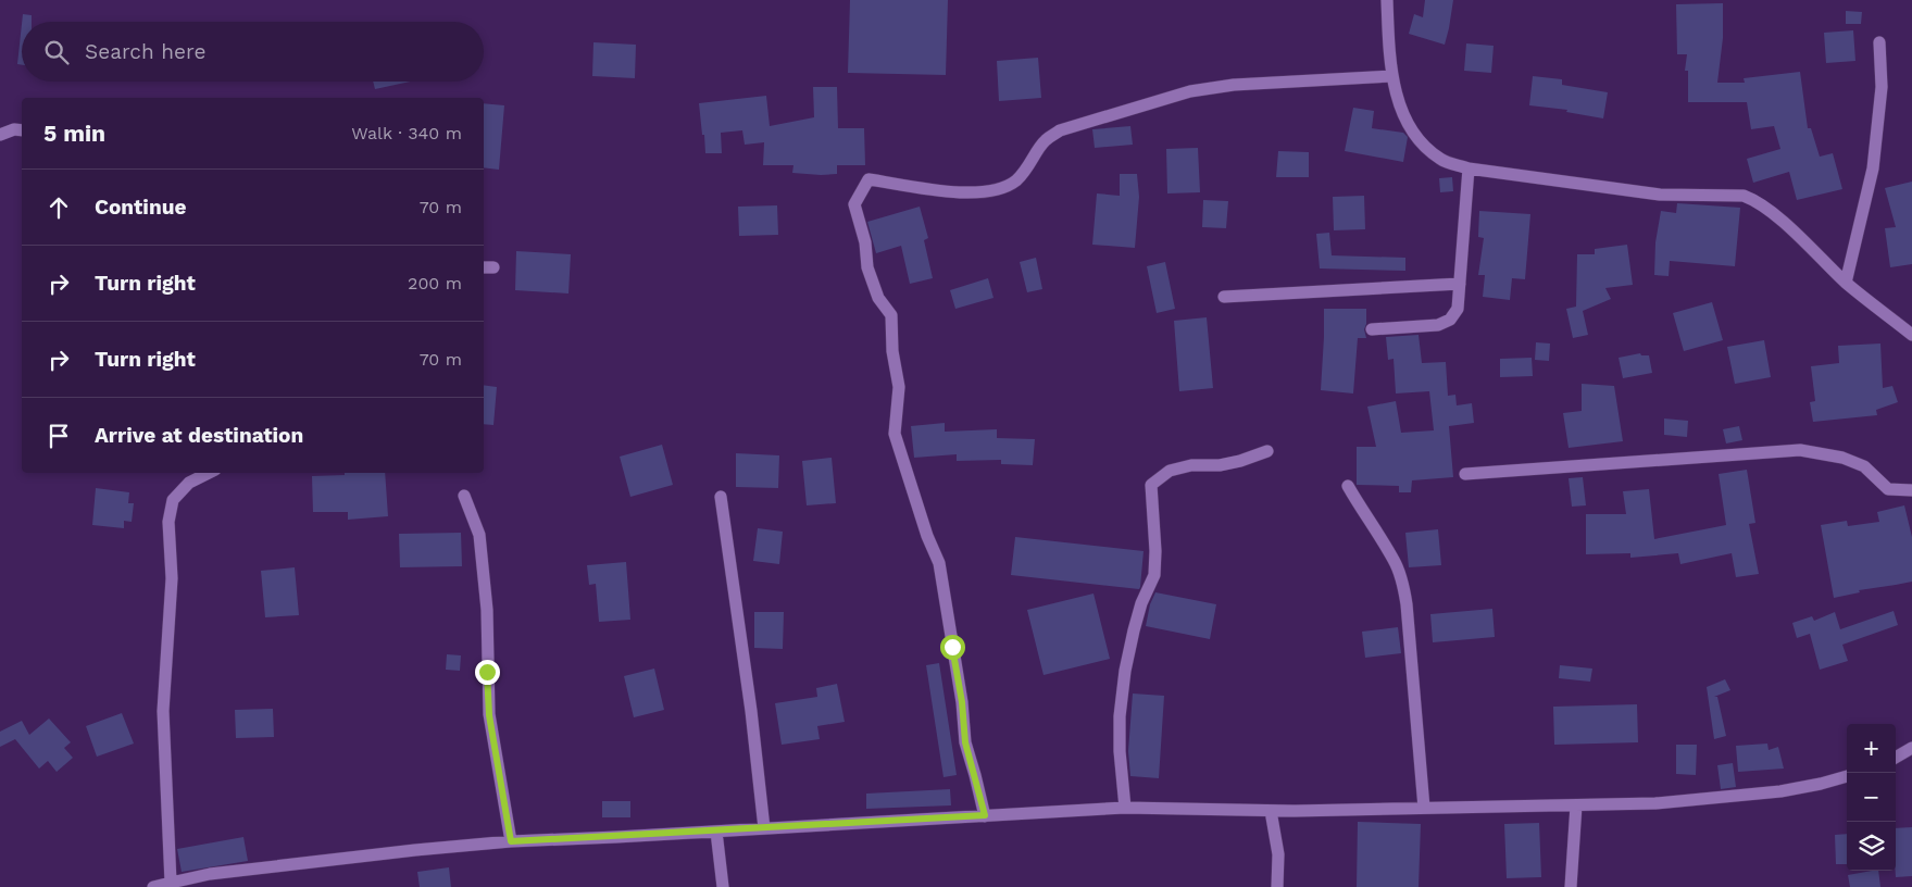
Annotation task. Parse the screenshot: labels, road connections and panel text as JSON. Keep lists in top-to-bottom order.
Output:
{
  "page": {
    "search": "Search here",
    "heading": ["5 min", "Walk · 340 m"],
    "list": [
      ["Continue", "70 m"],
      ["Turn right", "200 m"],
      ["Turn right", "70 m"],
      "Arrive at destination"
    ],
    "map_buttons": ["+", "−"]
  }
}
